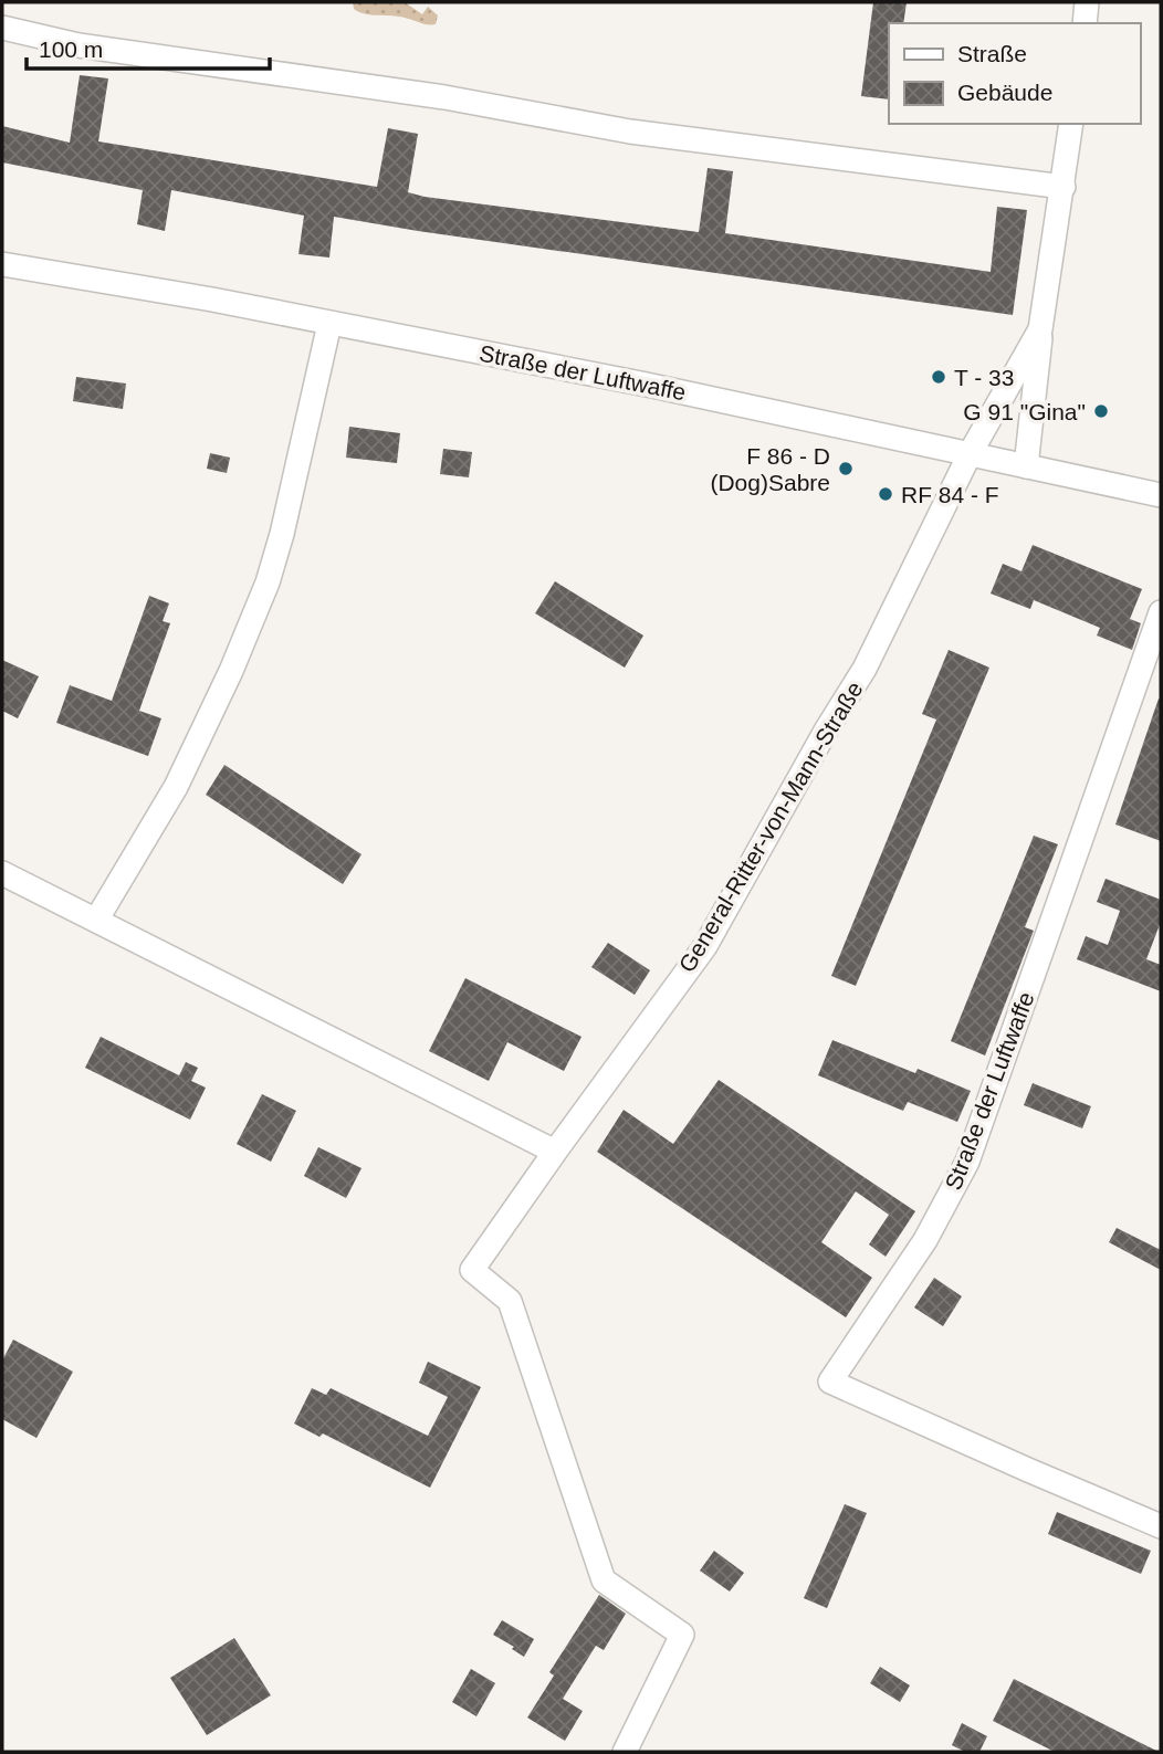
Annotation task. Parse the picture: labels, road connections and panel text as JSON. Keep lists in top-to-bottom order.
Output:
{
  "streets": {
    "street": ["Straße der Luftwaffe", "General-Ritter-von-Mann-Straße"]
  },
  "crossings": [
    ["Straße der Luftwaffe", "General-Ritter-von-Mann-Straße"]
  ],
  "places": [
    "T - 33",
    "G 91 \"Gina\"",
    "F 86 - D (Dog)Sabre",
    "RF 84 - F"
  ],
  "legend": ["Straße", "Gebäude"],
  "scale_bar": "100 m"
}
